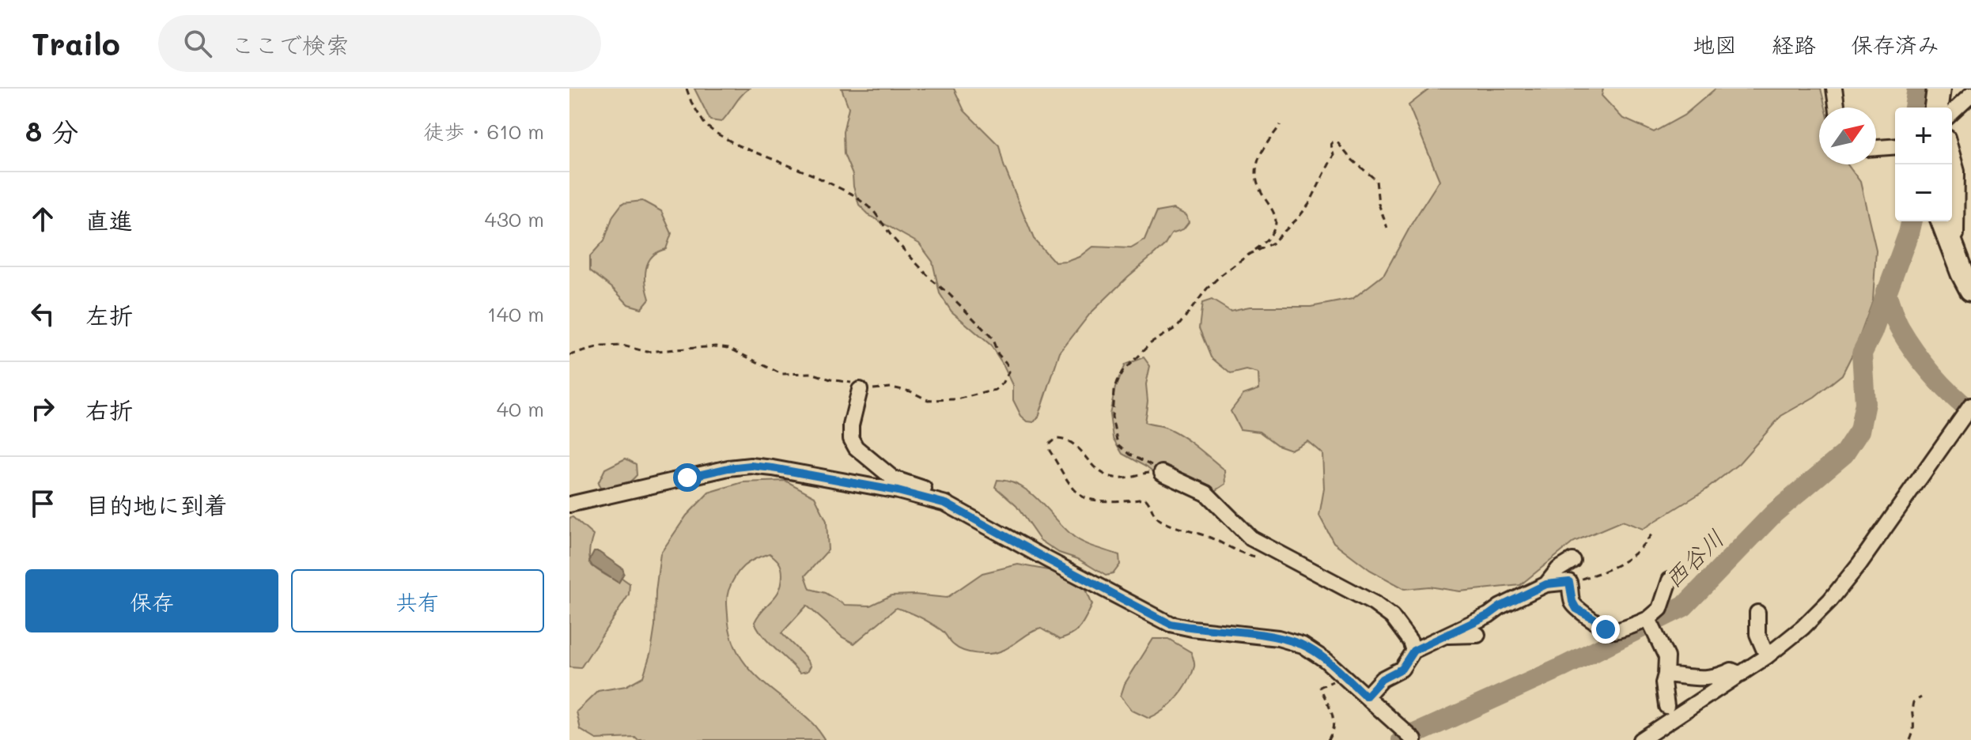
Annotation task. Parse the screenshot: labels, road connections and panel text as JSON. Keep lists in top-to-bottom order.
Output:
{
  "water": ["西谷川"],
  "north": "top right",
  "page": {
    "header": "Trailo",
    "search": "ここで検索",
    "nav": ["地図", "経路", "保存済み"],
    "heading": ["8 分", "徒歩 · 610 m"],
    "map_buttons": ["+", "−"],
    "list": [
      ["直進", "430 m"],
      ["左折", "140 m"],
      ["右折", "40 m"],
      "目的地に到着"
    ],
    "buttons": ["保存", "共有"]
  }
}
